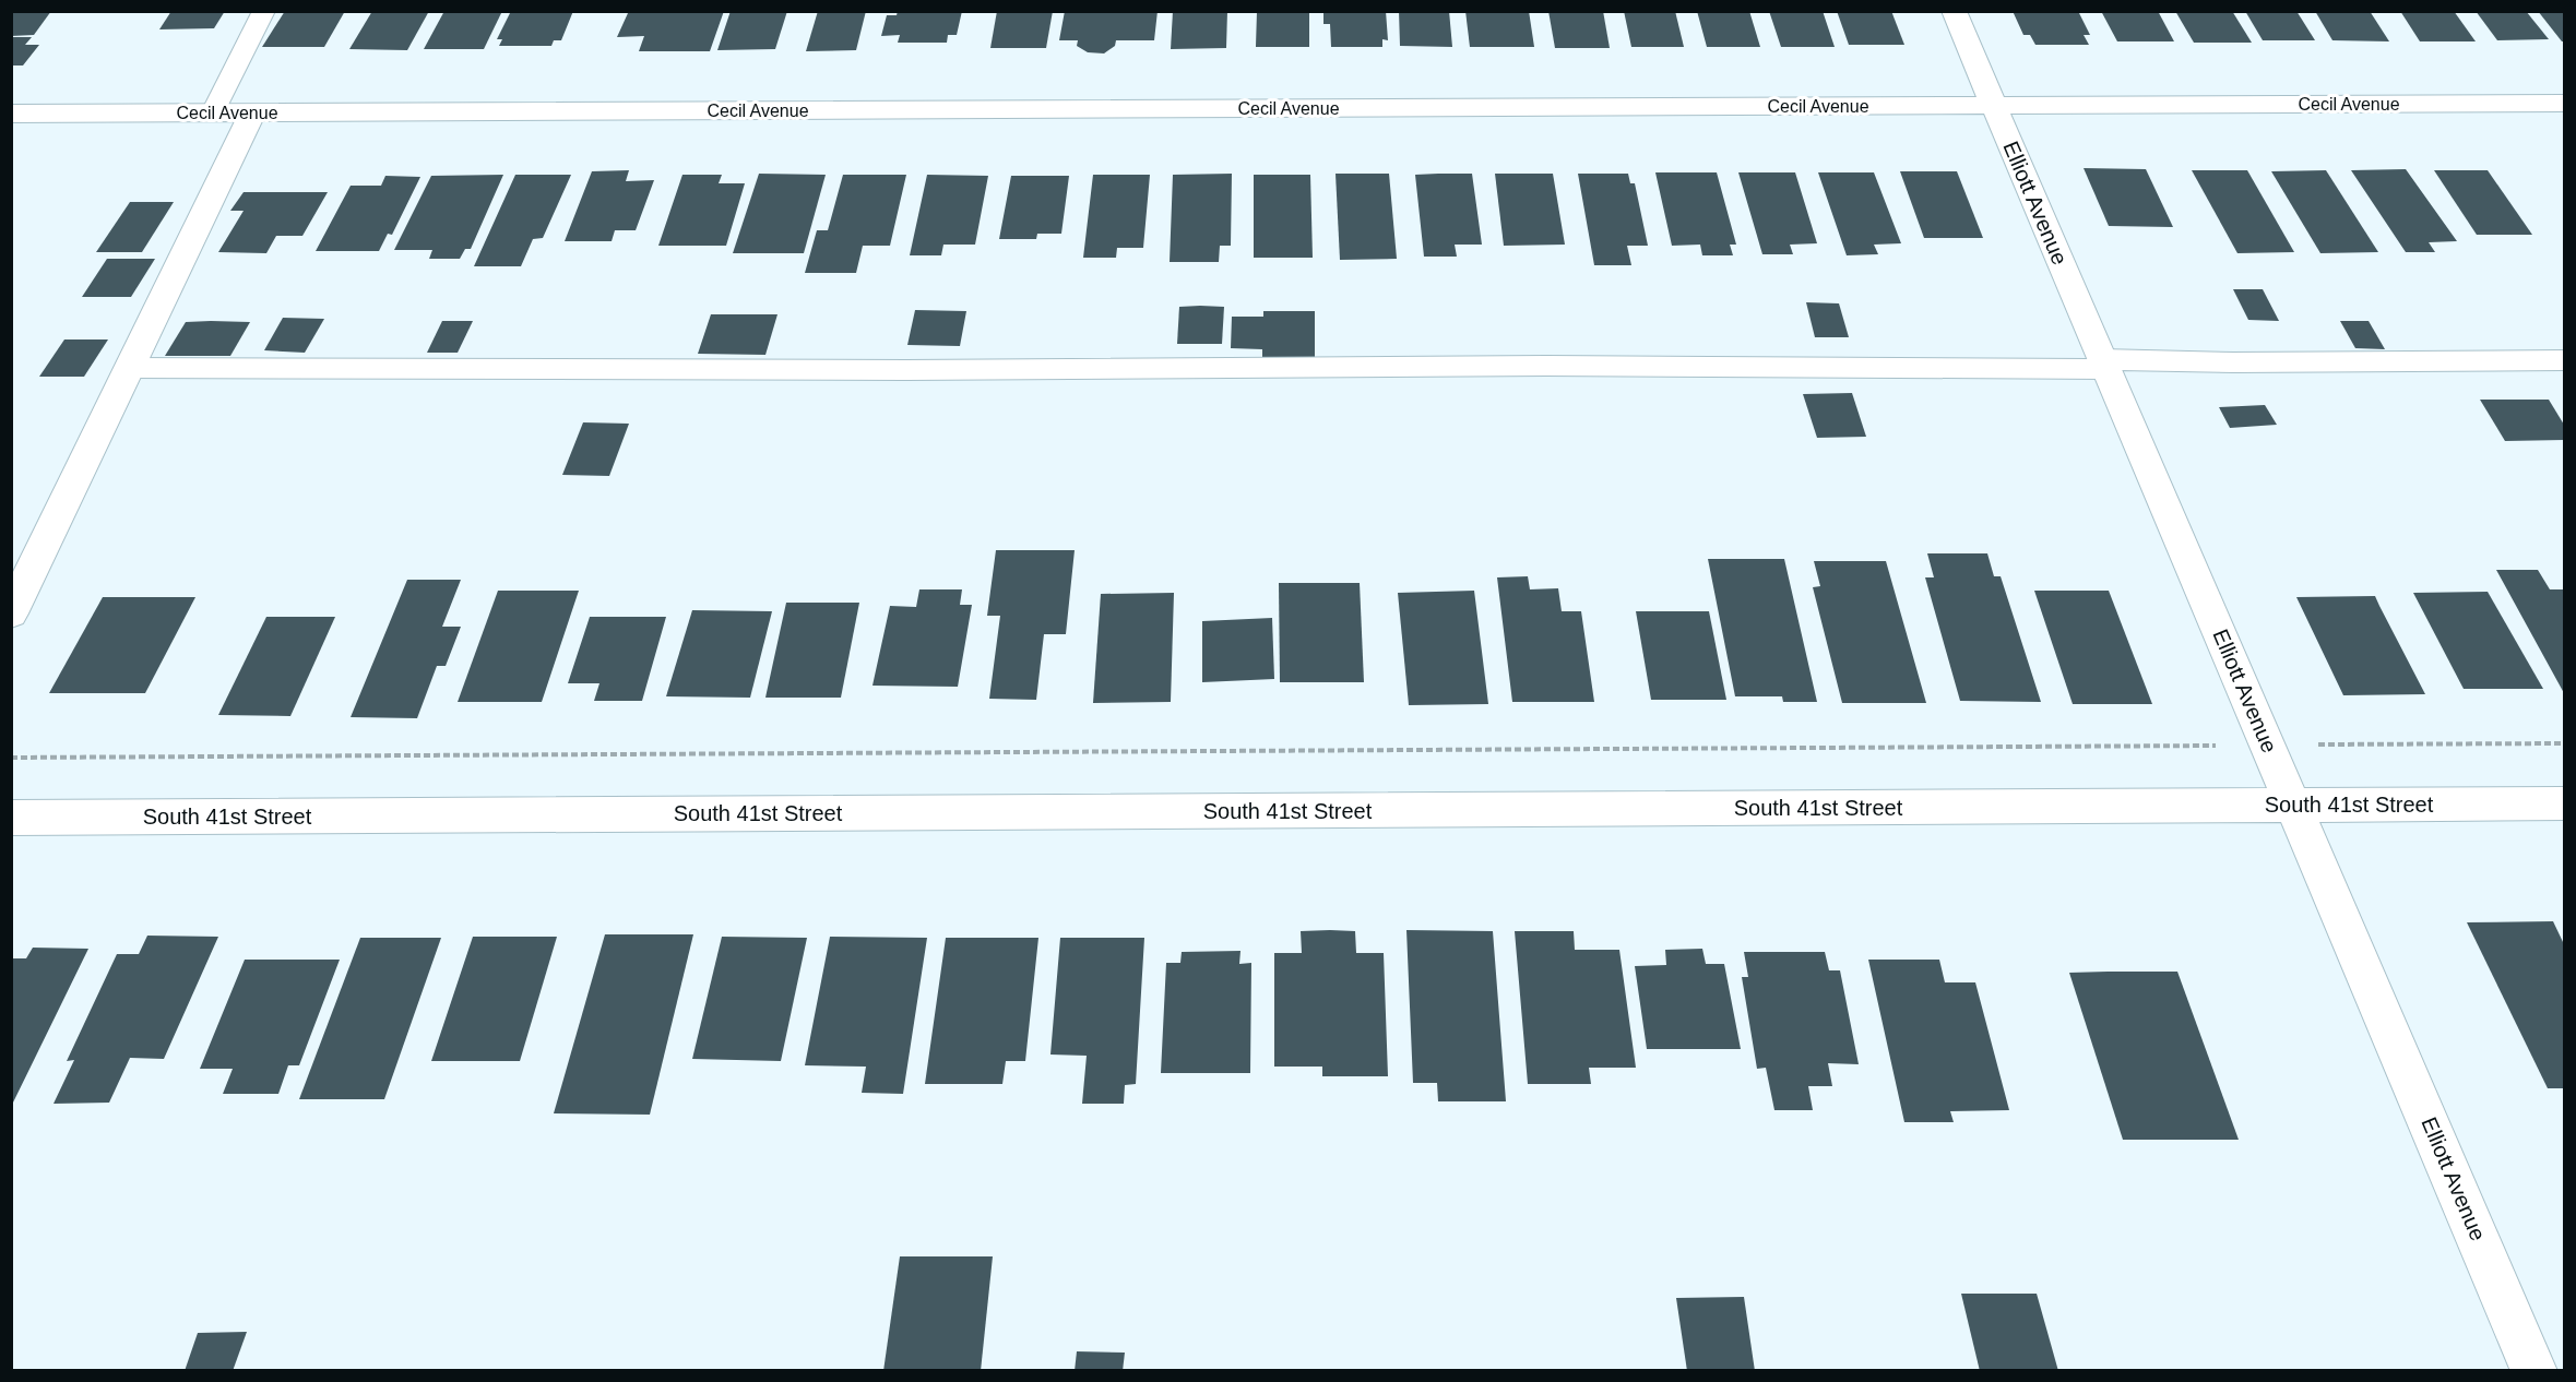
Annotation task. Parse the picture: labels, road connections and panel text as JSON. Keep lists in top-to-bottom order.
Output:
{
  "streets": {
    "street": ["Cecil Avenue", "Elliott Avenue", "South 41st Street"]
  },
  "crossings": [
    ["Cecil Avenue", "Elliott Avenue"],
    ["Elliott Avenue", "South 41st Street"]
  ]
}
